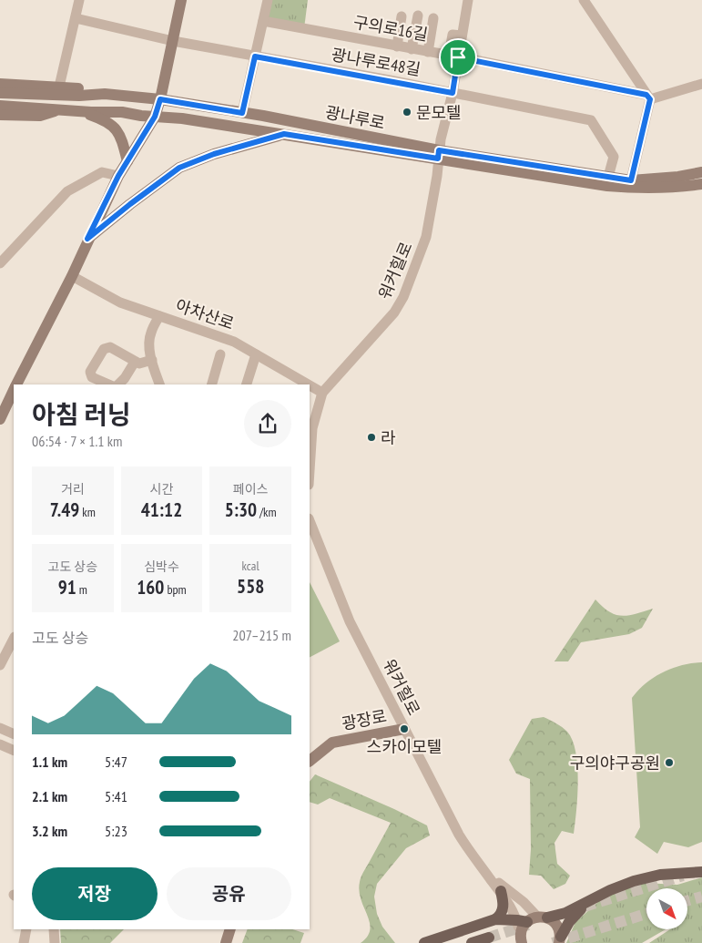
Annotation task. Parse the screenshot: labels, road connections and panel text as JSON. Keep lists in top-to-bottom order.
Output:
{
  "streets": {
    "main road": ["광나루로", "광장로"],
    "street": [
      "구의로16길",
      "광나루로48길",
      "워커힐로",
      "아차산로"
    ]
  },
  "crossings": [
    ["구의로16길", "워커힐로"],
    ["광나루로48길", "광나루로"],
    ["광나루로48길", "워커힐로"],
    ["광나루로", "워커힐로"],
    ["워커힐로", "아차산로"],
    ["워커힐로", "광장로"]
  ],
  "places": [
    "문모텔",
    "라",
    "스카이모텔",
    "구의야구공원"
  ],
  "north": "bottom right",
  "page": {
    "heading": ["아침 러닝", "06:54 · 7 × 1.1 km"],
    "stats": [
      ["거리", "7.49 km"],
      ["시간", "41:12"],
      ["페이스", "5:30 /km"],
      ["고도 상승", "91 m"],
      ["심박수", "160 bpm"],
      ["kcal", "558"]
    ],
    "chart": ["고도 상승", "207–215 m"],
    "list": [
      {
        "name": "1.1 km",
        "note": "5:47"
      },
      {
        "name": "2.1 km",
        "note": "5:41"
      },
      {
        "name": "3.2 km",
        "note": "5:23"
      }
    ],
    "buttons": ["저장", "공유"]
  }
}
